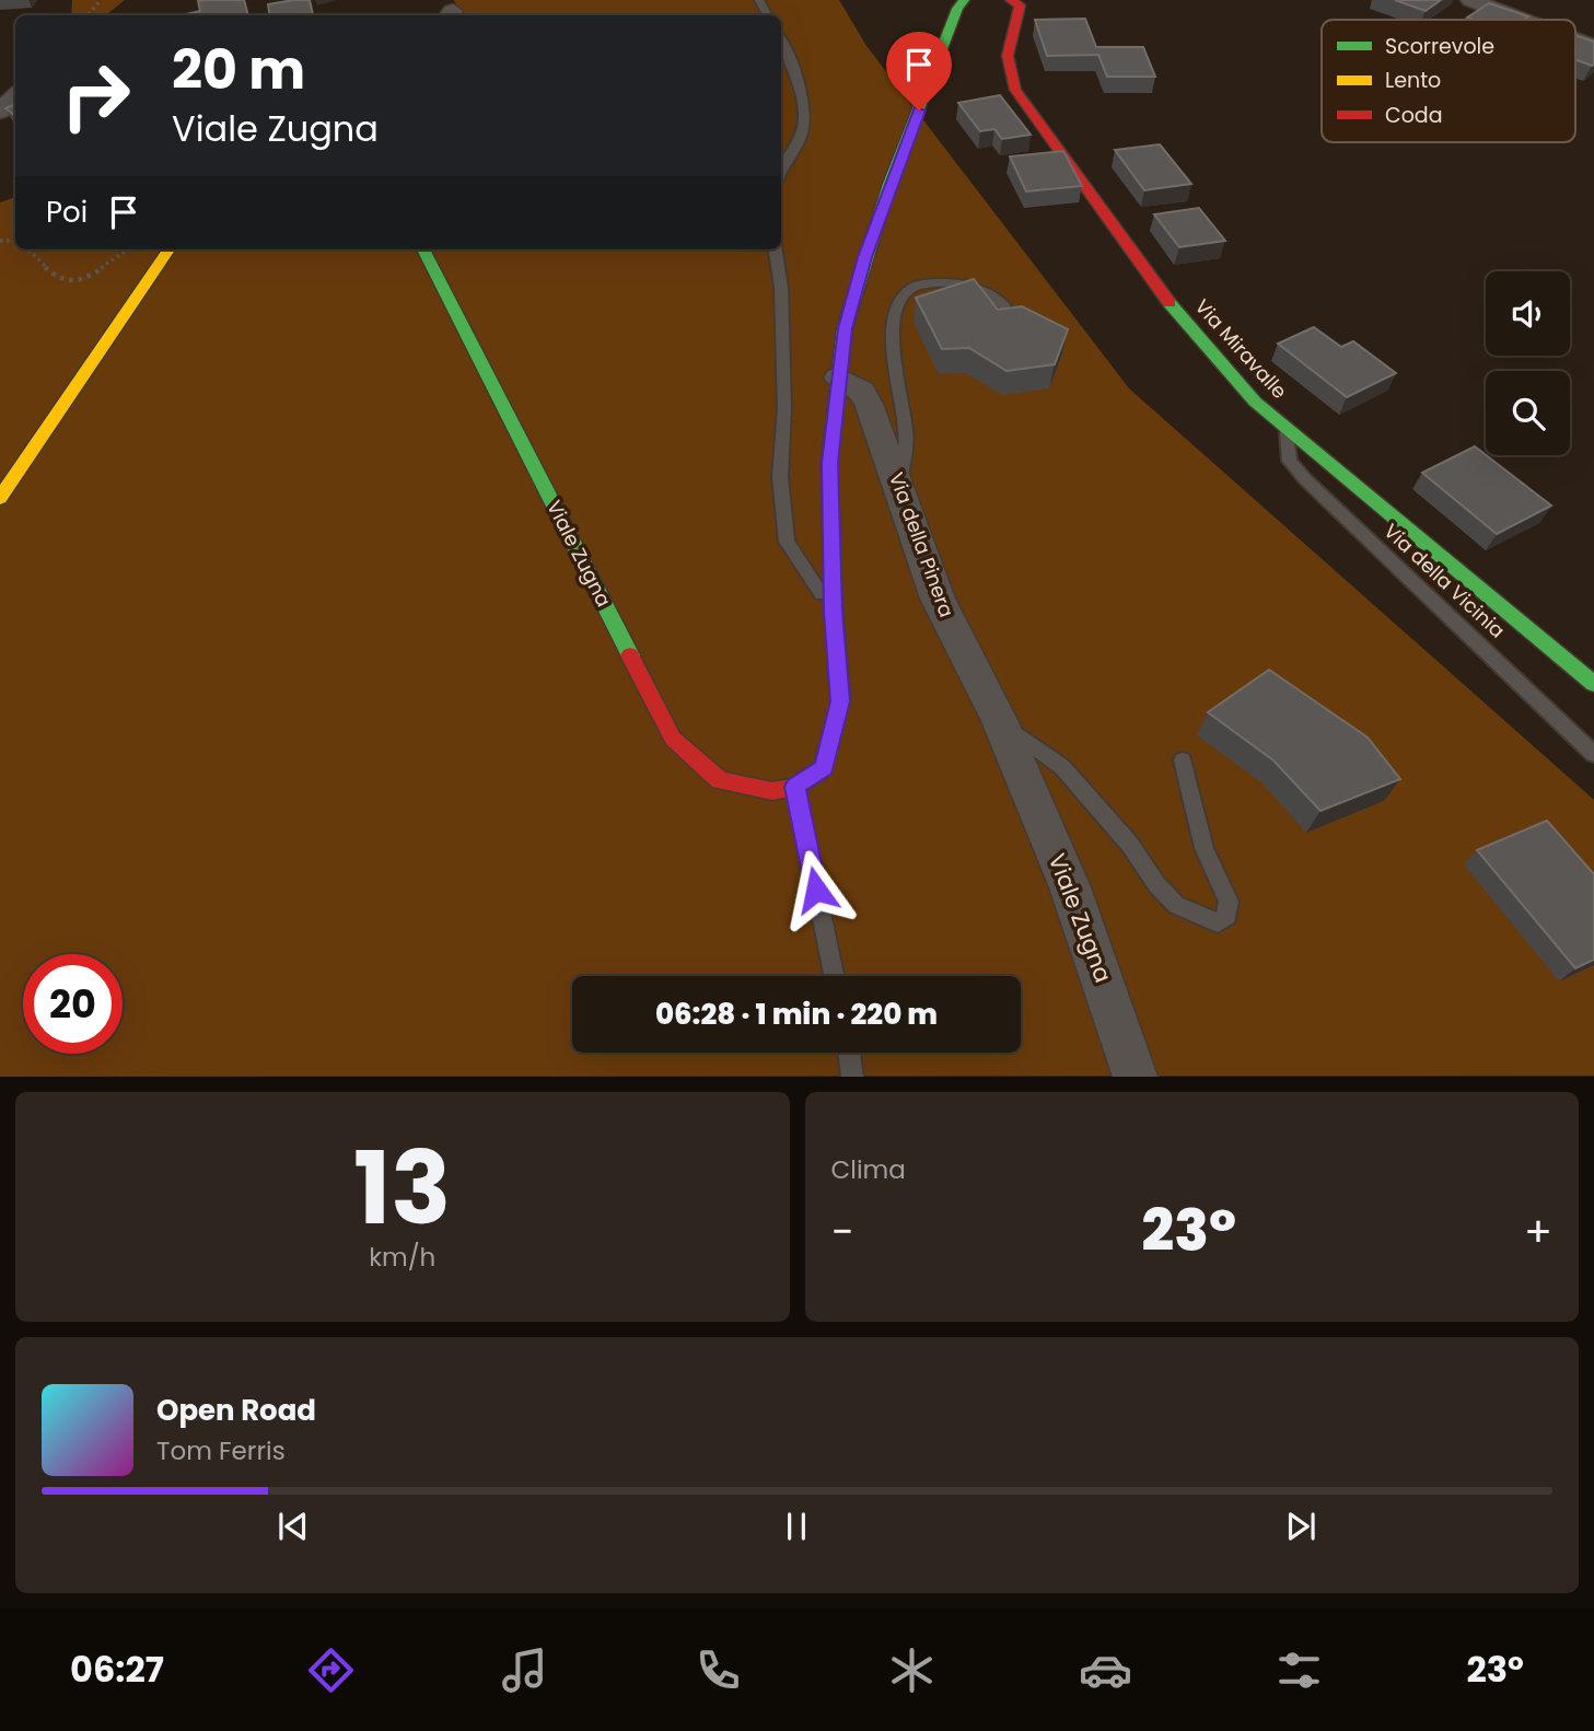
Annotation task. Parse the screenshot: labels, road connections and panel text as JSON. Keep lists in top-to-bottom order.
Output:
{
  "streets": {
    "street": ["Via Miravalle", "Via della Pinera", "Viale Zugna"],
    "lane": ["Via della Vicinia"]
  },
  "crossings": [
    ["Via Miravalle", "Via della Vicinia"],
    ["Via della Pinera", "Viale Zugna"]
  ],
  "legend": ["Scorrevole", "Lento", "Coda"],
  "page": {
    "turn": ["20 m", "Viale Zugna"],
    "then": "Poi",
    "limit": "20",
    "trip": "06:28 · 1 min · 220 m",
    "tile": [
      ["13", "km/h"],
      "Clima"
    ],
    "heat": ["−", "23°", "+"],
    "song": ["Open Road", "Tom Ferris"],
    "tabs": ["06:27", "23°"]
  }
}
